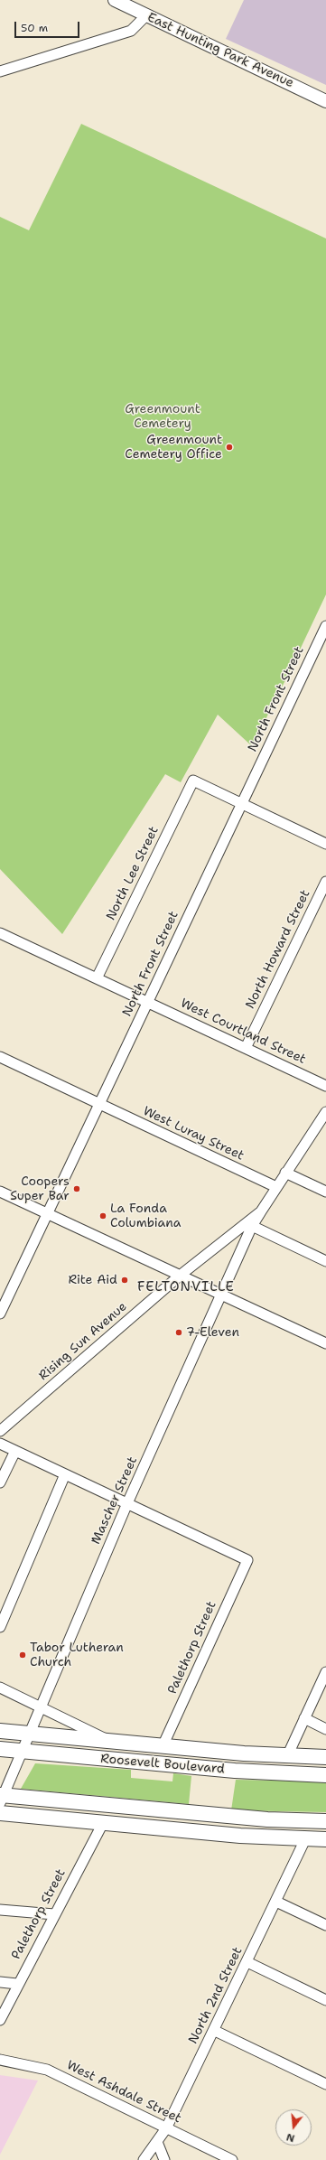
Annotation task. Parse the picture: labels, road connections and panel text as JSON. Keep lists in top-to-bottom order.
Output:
{
  "streets": {
    "highway": ["Roosevelt Boulevard"],
    "main road": ["East Hunting Park Avenue"],
    "street": [
      "North Front Street",
      "North Lee Street",
      "North Howard Street",
      "West Courtland Street",
      "West Luray Street",
      "Rising Sun Avenue",
      "Mascher Street",
      "Palethorp Street",
      "North 2nd Street",
      "West Ashdale Street"
    ]
  },
  "crossings": [
    ["North Front Street", "North Lee Street"],
    ["North Front Street", "West Courtland Street"],
    ["North Front Street", "West Luray Street"],
    ["North Lee Street", "West Courtland Street"],
    ["North Howard Street", "West Courtland Street"],
    ["West Luray Street", "Rising Sun Avenue"],
    ["Rising Sun Avenue", "Mascher Street"],
    ["Mascher Street", "Palethorp Street"],
    ["Mascher Street", "Roosevelt Boulevard"],
    ["Palethorp Street", "Roosevelt Boulevard"],
    ["North 2nd Street", "West Ashdale Street"]
  ],
  "districts": ["FELTONVILLE"],
  "parks": ["Greenmount Cemetery"],
  "places": [
    "Greenmount Cemetery Office",
    "Coopers Super Bar",
    "La Fonda Columbiana",
    "Rite Aid",
    "7-Eleven",
    "Tabor Lutheran Church"
  ],
  "scale_bar": "50 m",
  "north": "bottom"
}
